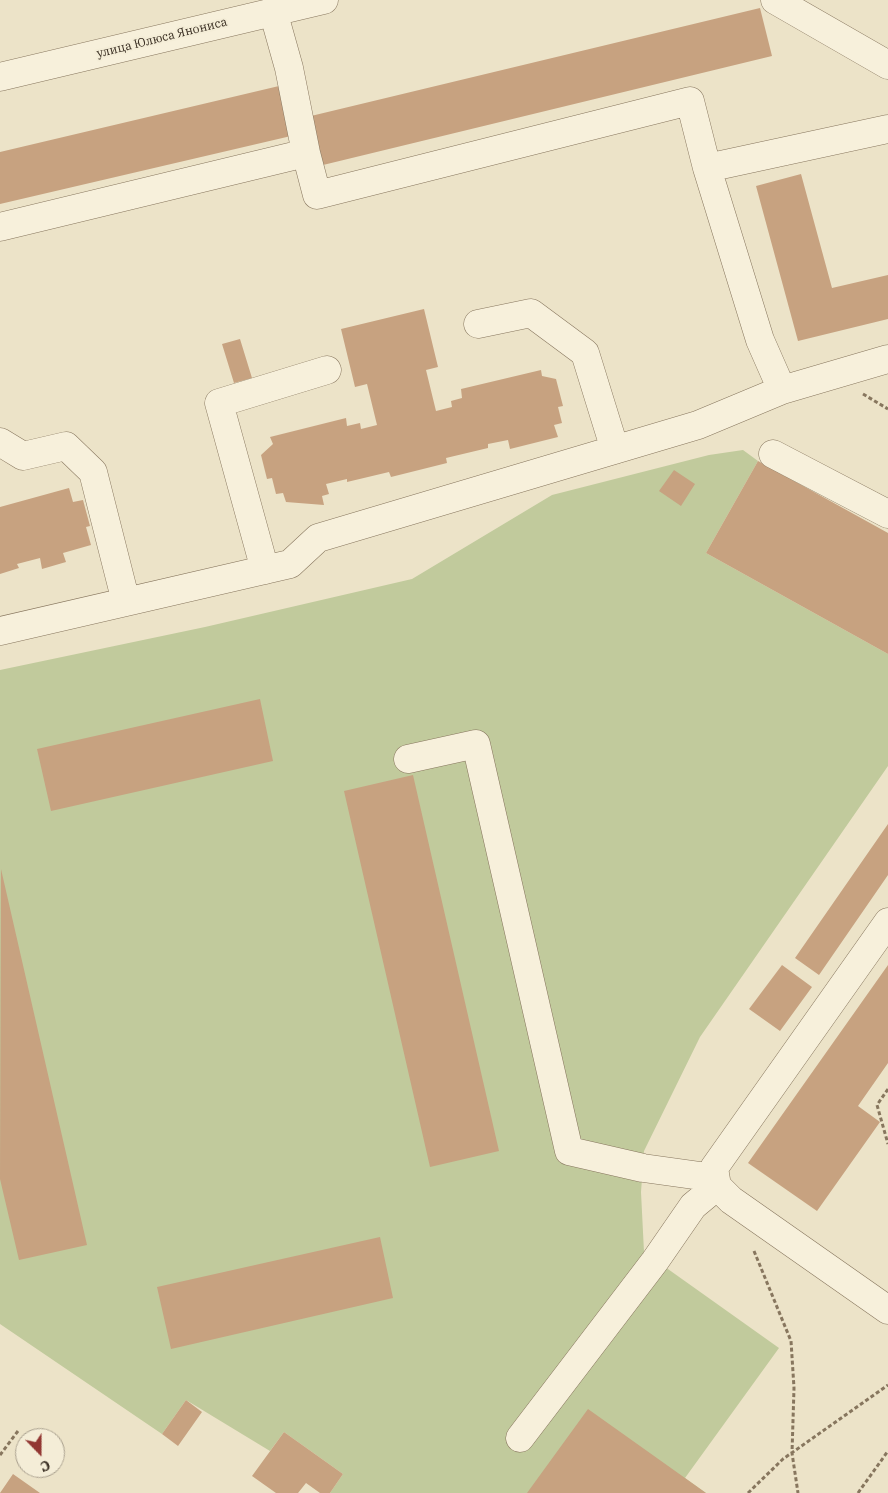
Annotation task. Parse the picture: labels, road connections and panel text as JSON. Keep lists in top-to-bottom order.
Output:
{
  "streets": {
    "street": ["улица Юлюса Янониса"]
  },
  "north": "bottom"
}
